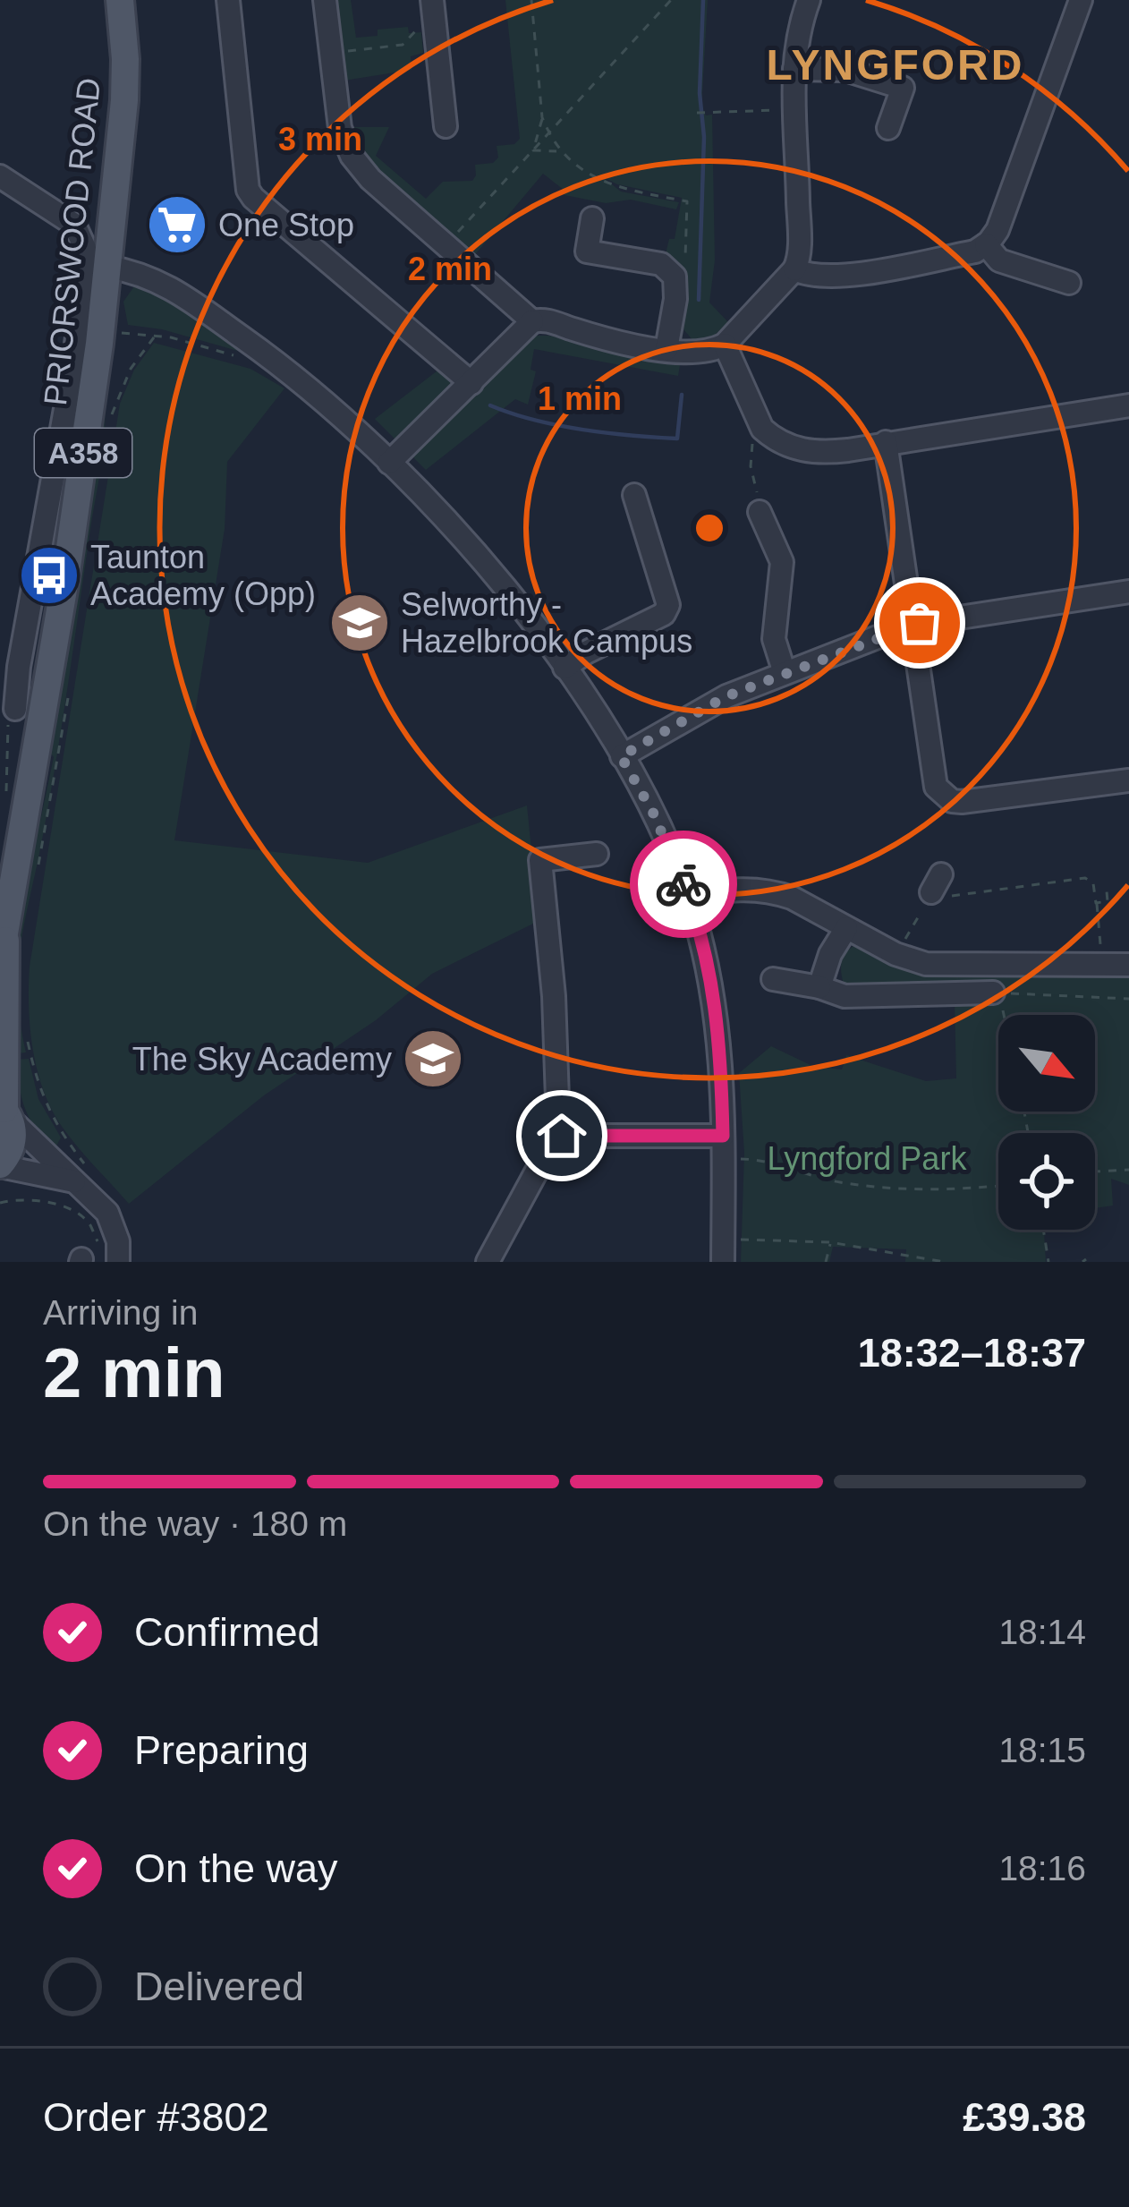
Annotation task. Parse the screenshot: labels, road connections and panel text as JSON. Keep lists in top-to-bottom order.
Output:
{
  "streets": {
    "main road": ["PRIORSWOOD ROAD", "A358"]
  },
  "districts": ["LYNGFORD"],
  "parks": ["Lyngford Park"],
  "places": {
    "supermarket": ["One Stop"],
    "bus stop": ["Taunton Academy (Opp)"],
    "school or university": ["Selworthy - Hazelbrook Campus", "The Sky Academy"]
  },
  "north": "bottom right",
  "page": {
    "heading": ["2 min", "Arriving in", "18:32–18:37"],
    "panel": ["Order #3802", "£39.38"],
    "bar": "On the way · 180 m",
    "list": [
      ["Confirmed", "18:14"],
      ["Preparing", "18:15"],
      ["On the way", "18:16"],
      "Delivered"
    ]
  },
  "rings": ["3 min", "2 min", "1 min"]
}
